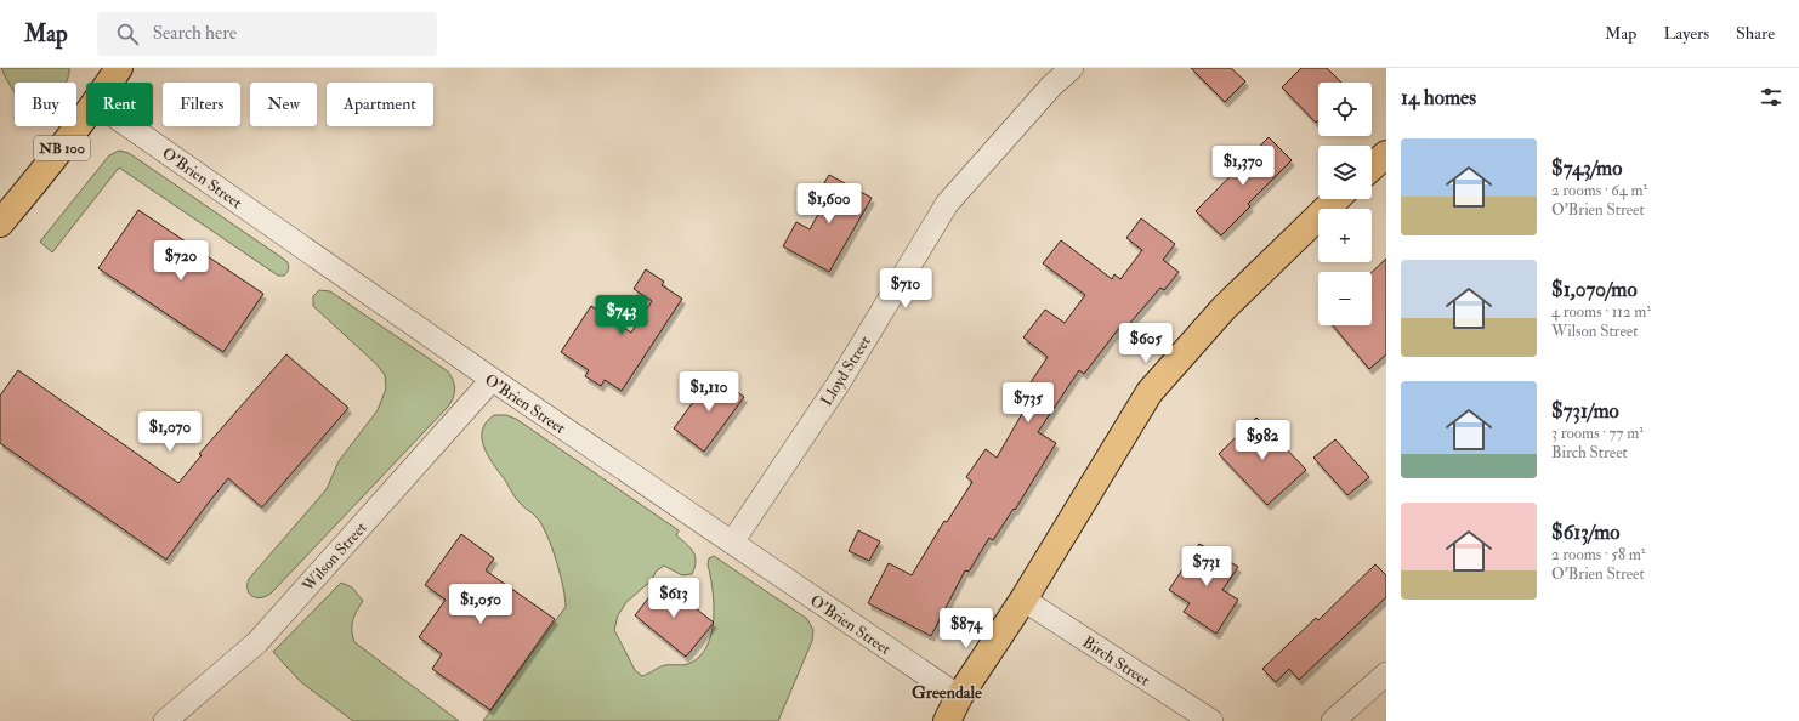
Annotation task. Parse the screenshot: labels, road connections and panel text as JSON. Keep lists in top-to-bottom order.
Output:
{
  "streets": {
    "main road": ["NB 100"],
    "street": [
      "O'Brien Street",
      "Lloyd Street",
      "Wilson Street",
      "Birch Street"
    ]
  },
  "crossings": [
    ["O'Brien Street", "Lloyd Street"],
    ["O'Brien Street", "Wilson Street"]
  ],
  "districts": ["Greendale"],
  "page": {
    "header": "Map",
    "search": "Search here",
    "nav": ["Map", "Layers", "Share"],
    "heading": "14 homes",
    "map_buttons": ["+", "−"],
    "chip": [
      "Buy",
      "Rent",
      "Filters",
      "New",
      "Apartment"
    ],
    "list": [
      {
        "name": "$743/mo",
        "note": "2 rooms · 64 m² · O'Brien Street"
      },
      {
        "name": "$1,070/mo",
        "note": "4 rooms · 112 m² · Wilson Street"
      },
      {
        "name": "$731/mo",
        "note": "3 rooms · 77 m² · Birch Street"
      },
      {
        "name": "$613/mo",
        "note": "2 rooms · 58 m² · O'Brien Street"
      }
    ],
    "price": [
      "$1,370",
      "$1,600",
      "$720",
      "$710",
      "$743",
      "$605",
      "$1,110",
      "$735",
      "$1,070",
      "$982",
      "$731",
      "$613",
      "$1,050",
      "$874"
    ]
  }
}
